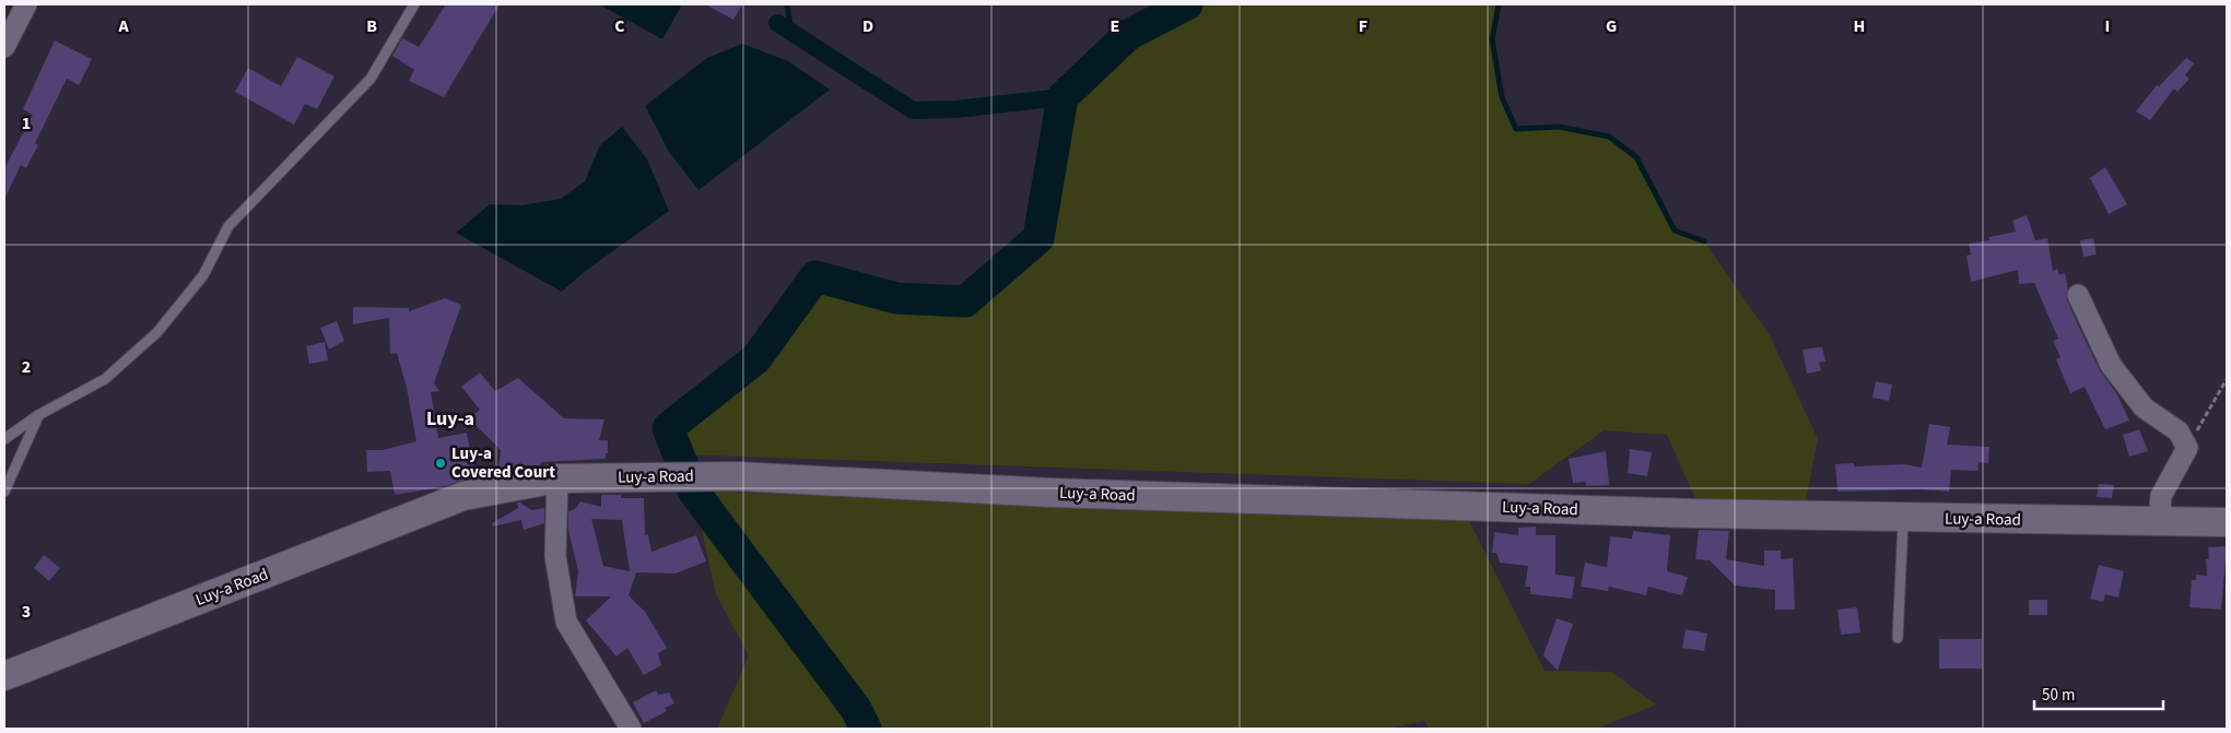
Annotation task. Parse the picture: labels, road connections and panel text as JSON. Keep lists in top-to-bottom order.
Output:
{
  "streets": {
    "main road": ["Luy-a Road"]
  },
  "districts": ["Luy-a"],
  "places": ["Luy-a Covered Court"],
  "scale_bar": "50 m",
  "grid": {
    "columns": [
      "A",
      "B",
      "C",
      "D",
      "E",
      "F",
      "G",
      "H",
      "I"
    ],
    "rows": ["1", "2", "3"]
  }
}
